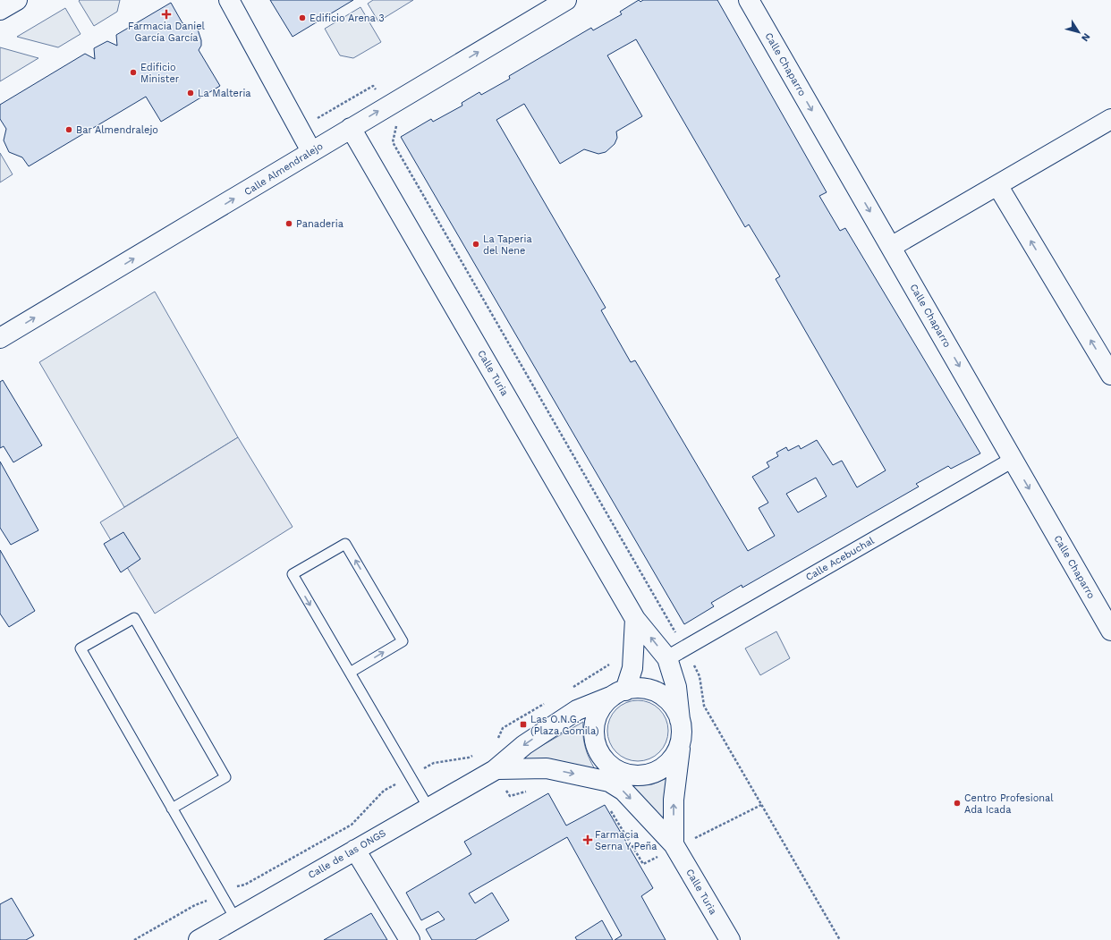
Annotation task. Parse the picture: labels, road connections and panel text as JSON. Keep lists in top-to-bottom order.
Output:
{
  "streets": {
    "street": [
      "Calle Chaparro",
      "Calle Almendralejo",
      "Calle Turia",
      "Calle Acebuchal",
      "Calle de las ONGS"
    ]
  },
  "crossings": [
    ["Calle Chaparro", "Calle Acebuchal"],
    ["Calle Almendralejo", "Calle Turia"],
    ["Calle Turia", "Calle Acebuchal"],
    ["Calle Turia", "Calle de las ONGS"]
  ],
  "one_way": ["Calle Almendralejo"],
  "places": {
    "health": ["Farmacia Daniel García García", "Farmacia Serna Y Peña"],
    "other": [
      "Edificio Arena 3",
      "Edificio Minister",
      "La Malteria",
      "Bar Almendralejo",
      "Panaderia",
      "La Taperia del Nene",
      "Centro Profesional Ada Icada"
    ],
    "transit": ["Las O.N.G. (Plaza Gomila)"]
  },
  "north": "bottom right"
}
